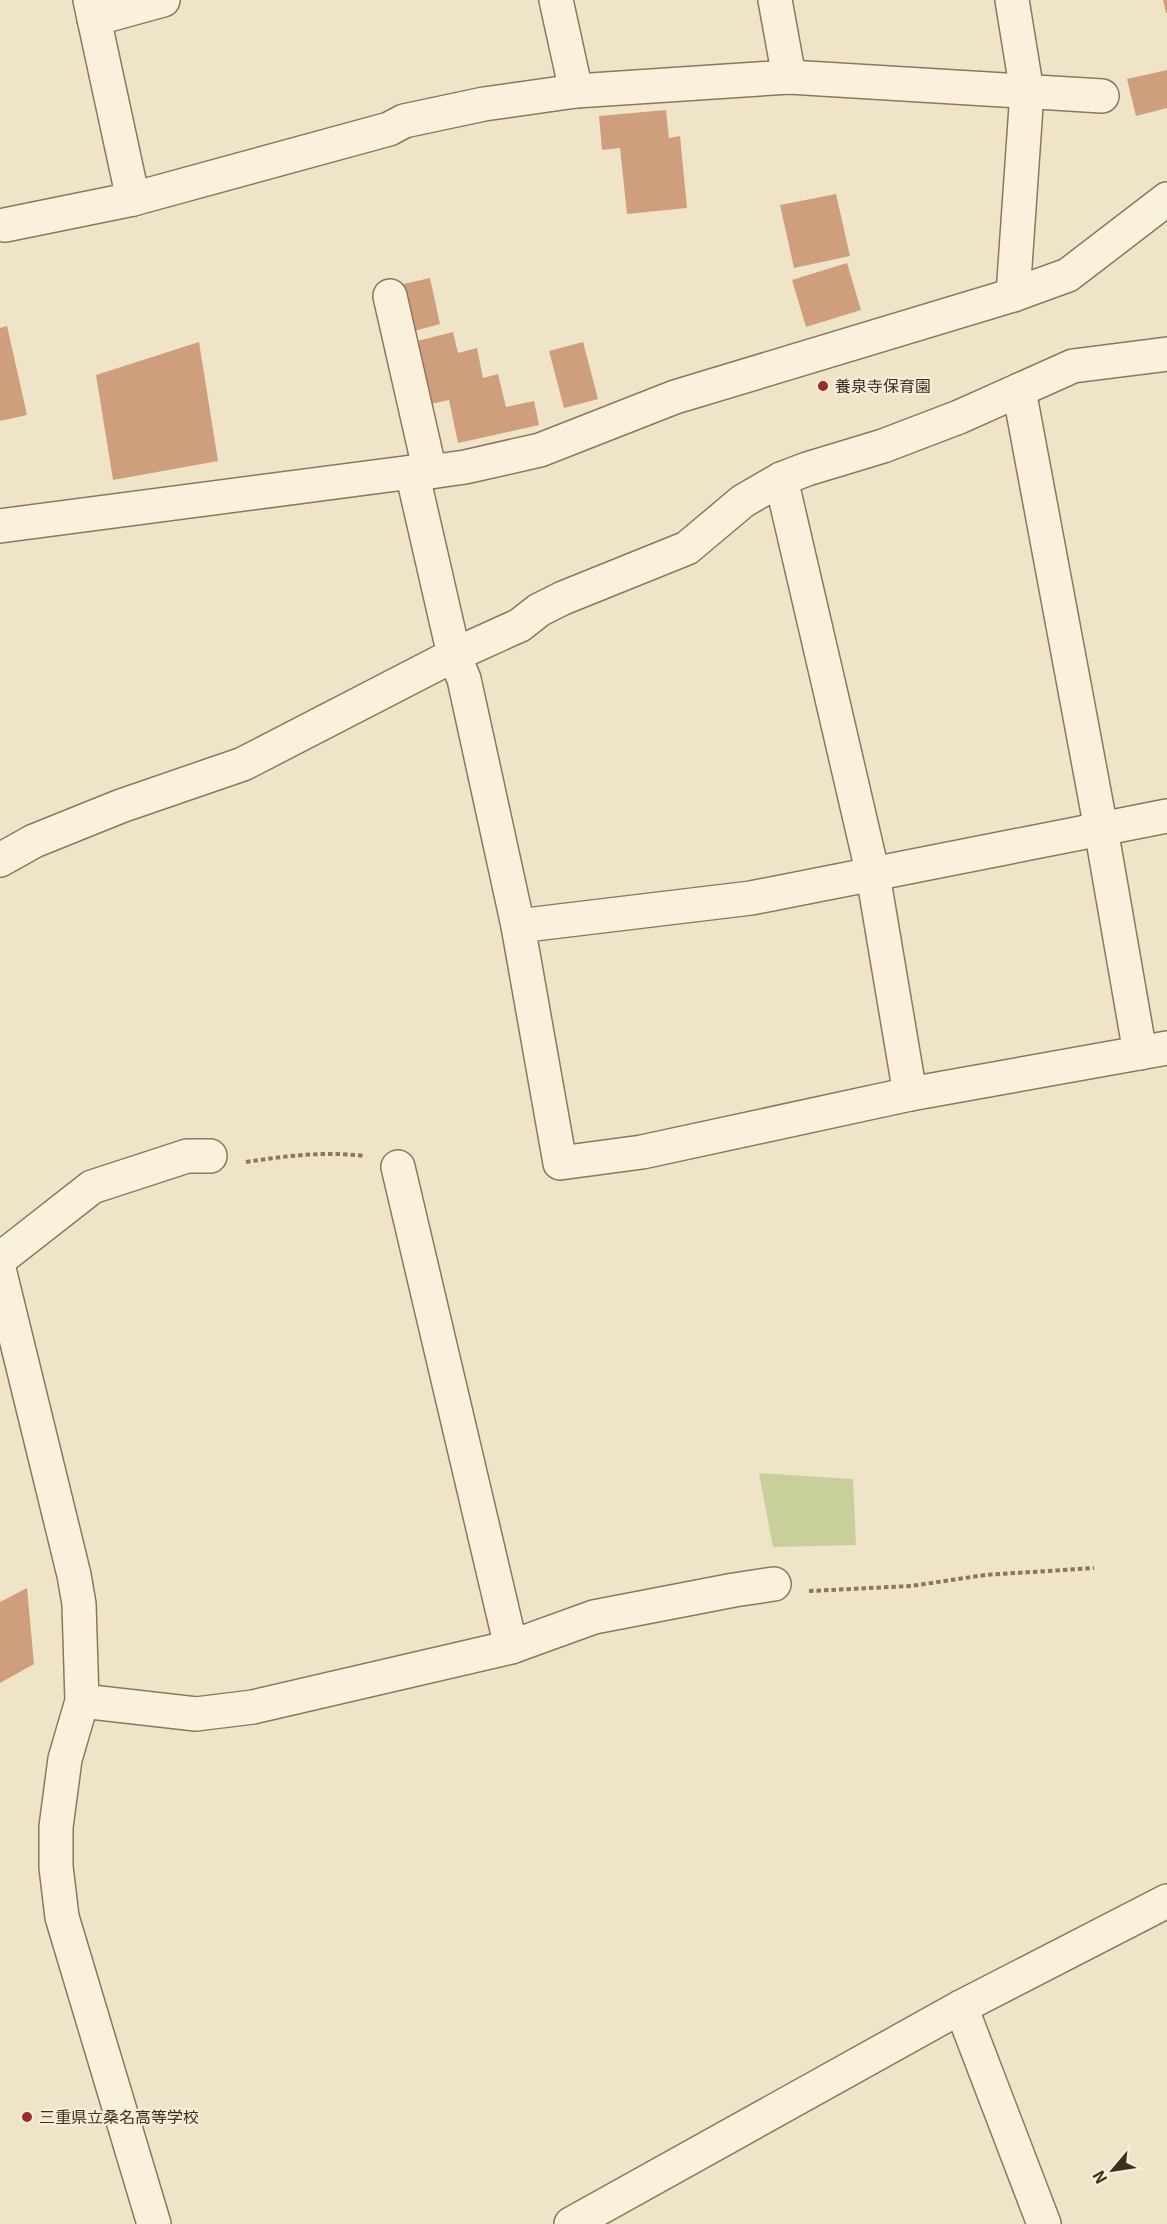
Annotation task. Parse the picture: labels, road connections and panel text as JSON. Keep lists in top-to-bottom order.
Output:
{
  "places": ["養泉寺保育園", "三重県立桑名高等学校"],
  "north": "bottom left"
}
